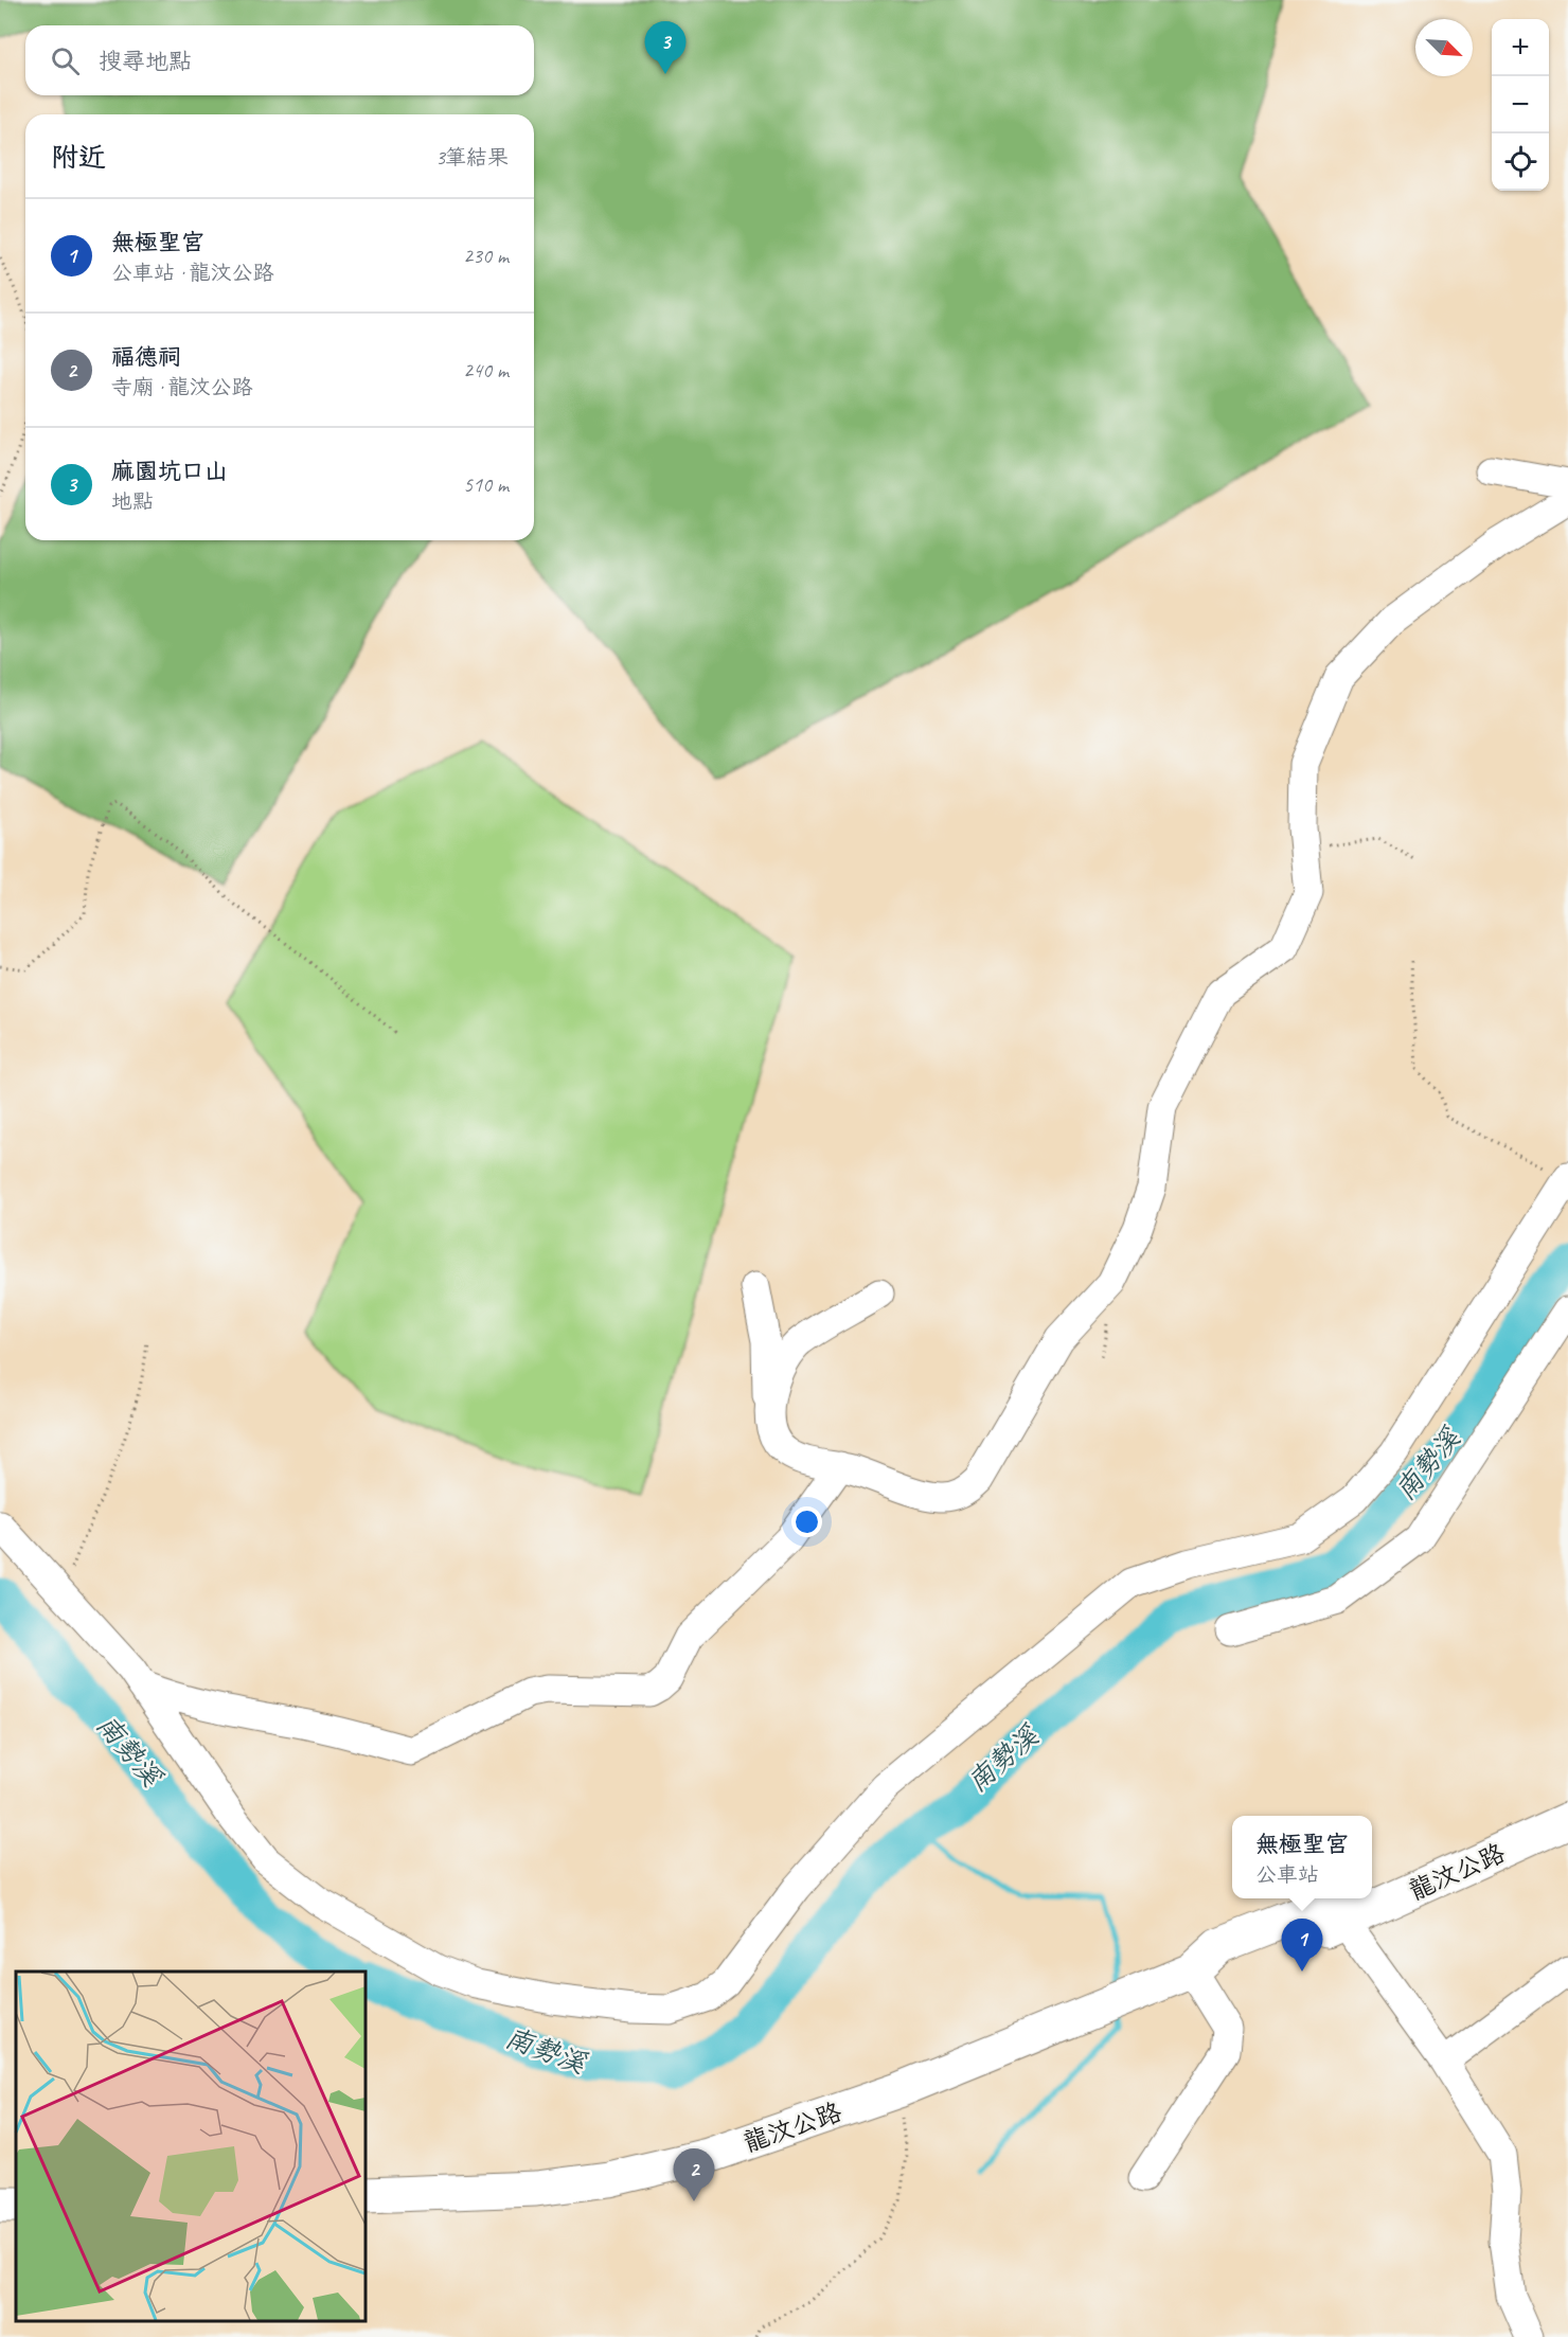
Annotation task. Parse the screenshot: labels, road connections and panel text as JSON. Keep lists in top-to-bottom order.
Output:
{
  "streets": {
    "main road": ["龍汶公路"]
  },
  "water": ["南勢溪"],
  "north": "bottom right",
  "page": {
    "map_buttons": ["+", "−"],
    "pins": ["3", "1", "2"],
    "search": "搜尋地點",
    "heading": ["附近", "3筆結果"],
    "list": [
      {
        "mark": "1",
        "name": "無極聖宮",
        "note": "公車站 · 龍汶公路",
        "value": "230 m"
      },
      {
        "mark": "2",
        "name": "福德祠",
        "note": "寺廟 · 龍汶公路",
        "value": "240 m"
      },
      {
        "mark": "3",
        "name": "麻園坑口山",
        "note": "地點",
        "value": "510 m"
      }
    ],
    "popup": ["無極聖宮", "公車站"]
  }
}
